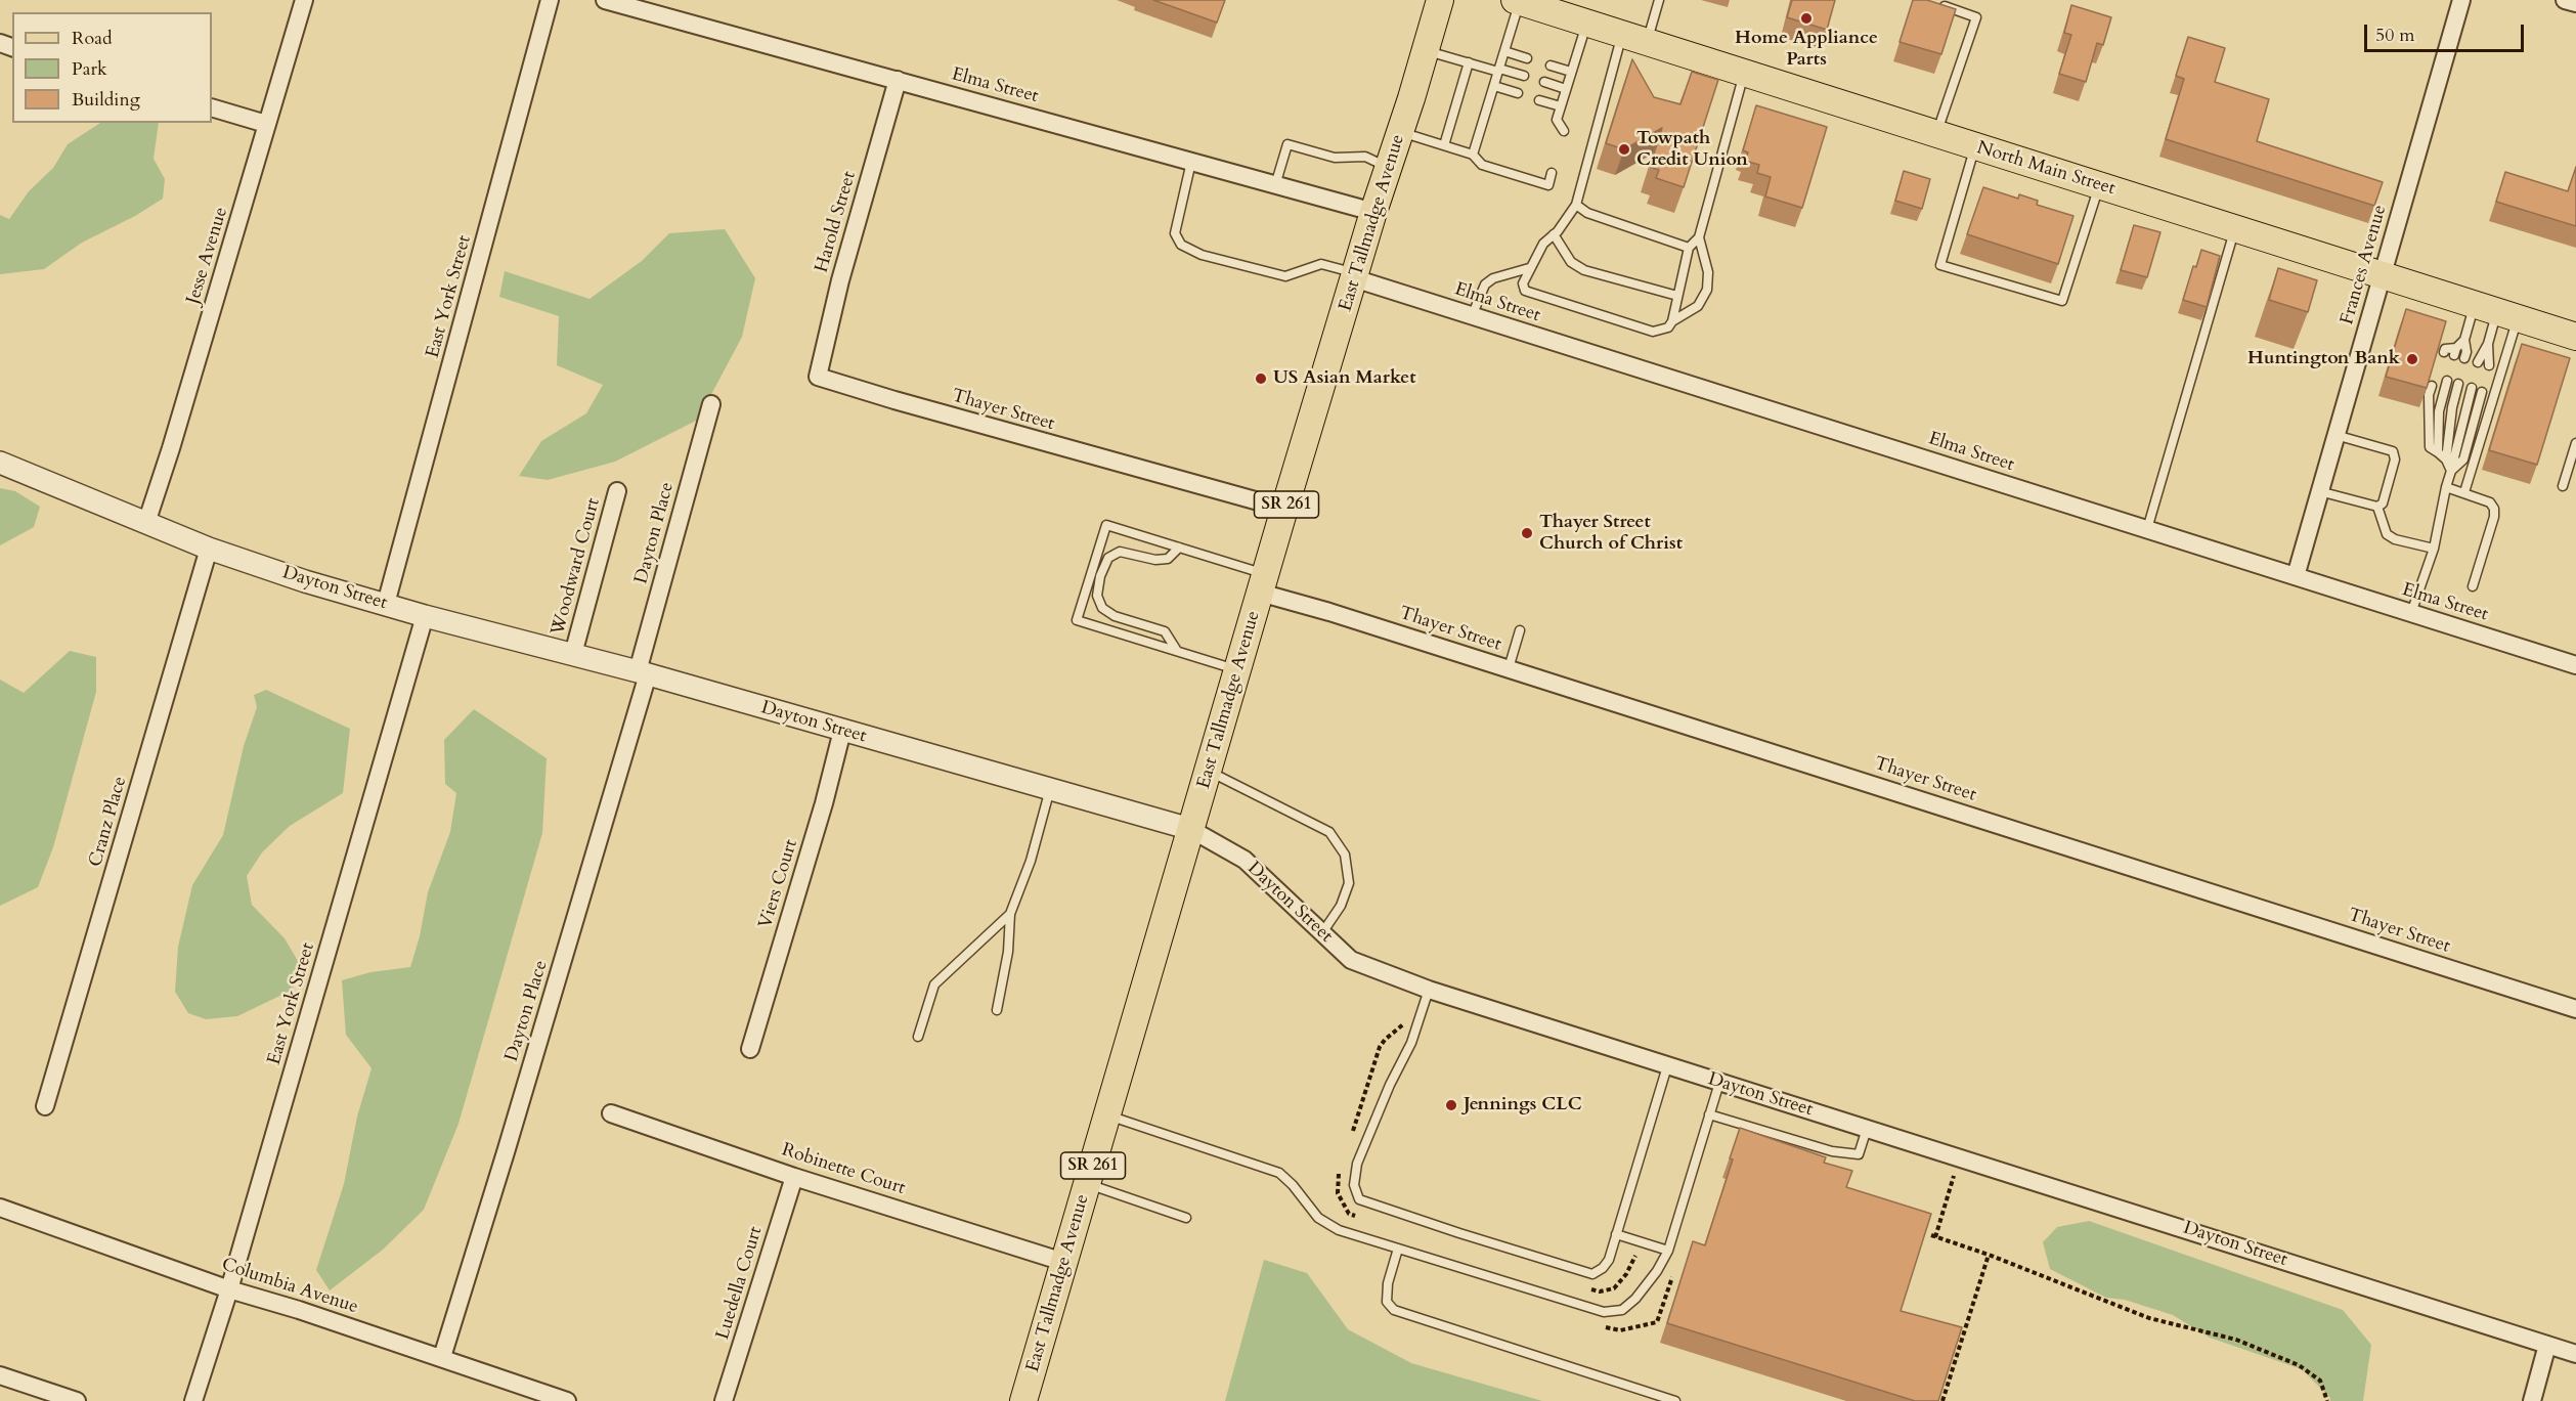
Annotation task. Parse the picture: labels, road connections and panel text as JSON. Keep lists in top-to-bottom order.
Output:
{
  "streets": {
    "main road": ["North Main Street", "East Tallmadge Avenue", "SR 261"],
    "street": [
      "Elma Street",
      "Harold Street",
      "Jesse Avenue",
      "Frances Avenue",
      "East York Street",
      "Thayer Street",
      "Dayton Place",
      "Woodward Court",
      "Dayton Street",
      "Cranz Place",
      "Viers Court",
      "Robinette Court",
      "Luedella Court",
      "Columbia Avenue"
    ]
  },
  "crossings": [
    ["Elma Street", "Harold Street"],
    ["Elma Street", "East Tallmadge Avenue"],
    ["Elma Street", "Frances Avenue"],
    ["North Main Street", "Frances Avenue"],
    ["Harold Street", "Thayer Street"],
    ["East Tallmadge Avenue", "Thayer Street"],
    ["East Tallmadge Avenue", "Dayton Street"],
    ["East Tallmadge Avenue", "Robinette Court"],
    ["Jesse Avenue", "Dayton Street"],
    ["East York Street", "Dayton Street"],
    ["East York Street", "Columbia Avenue"],
    ["Dayton Place", "Dayton Street"],
    ["Dayton Place", "Columbia Avenue"],
    ["Woodward Court", "Dayton Street"],
    ["Dayton Street", "Cranz Place"],
    ["Dayton Street", "Viers Court"],
    ["Robinette Court", "Luedella Court"]
  ],
  "places": [
    "Home Appliance Parts",
    "Towpath Credit Union",
    "Huntington Bank",
    "US Asian Market",
    "Thayer Street Church of Christ",
    "Jennings CLC"
  ],
  "legend": ["Road", "Park", "Building"],
  "scale_bar": "50 m"
}
